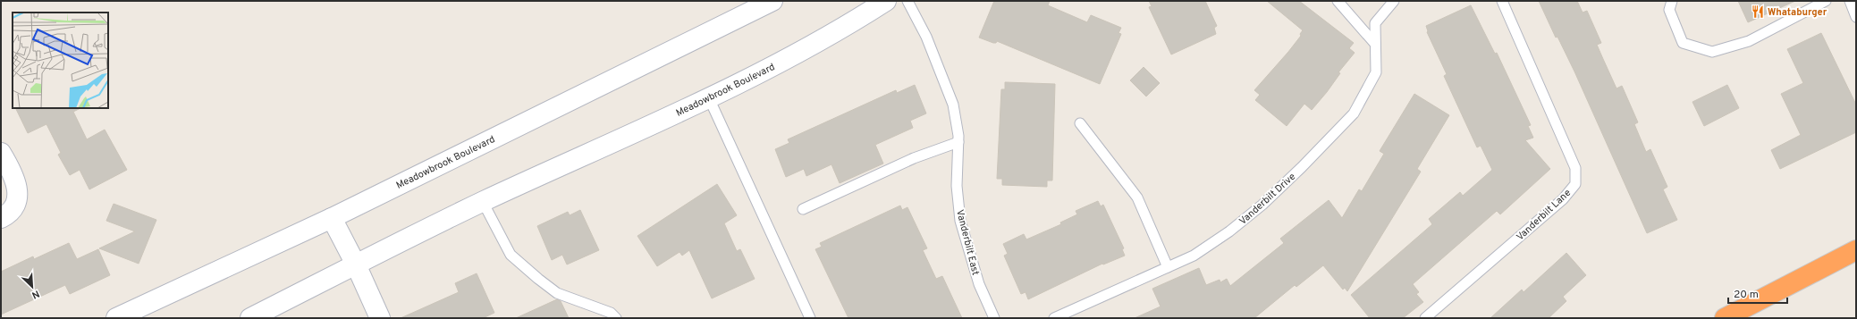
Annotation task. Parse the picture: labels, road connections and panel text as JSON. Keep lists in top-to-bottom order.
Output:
{
  "streets": {
    "main road": ["Meadowbrook Boulevard"],
    "lane": ["Vanderbilt Drive", "Vanderbilt Lane", "Vanderbilt East"]
  },
  "places": {
    "restaurant": ["Whataburger"]
  },
  "scale_bar": "20 m",
  "north": "bottom right"
}
